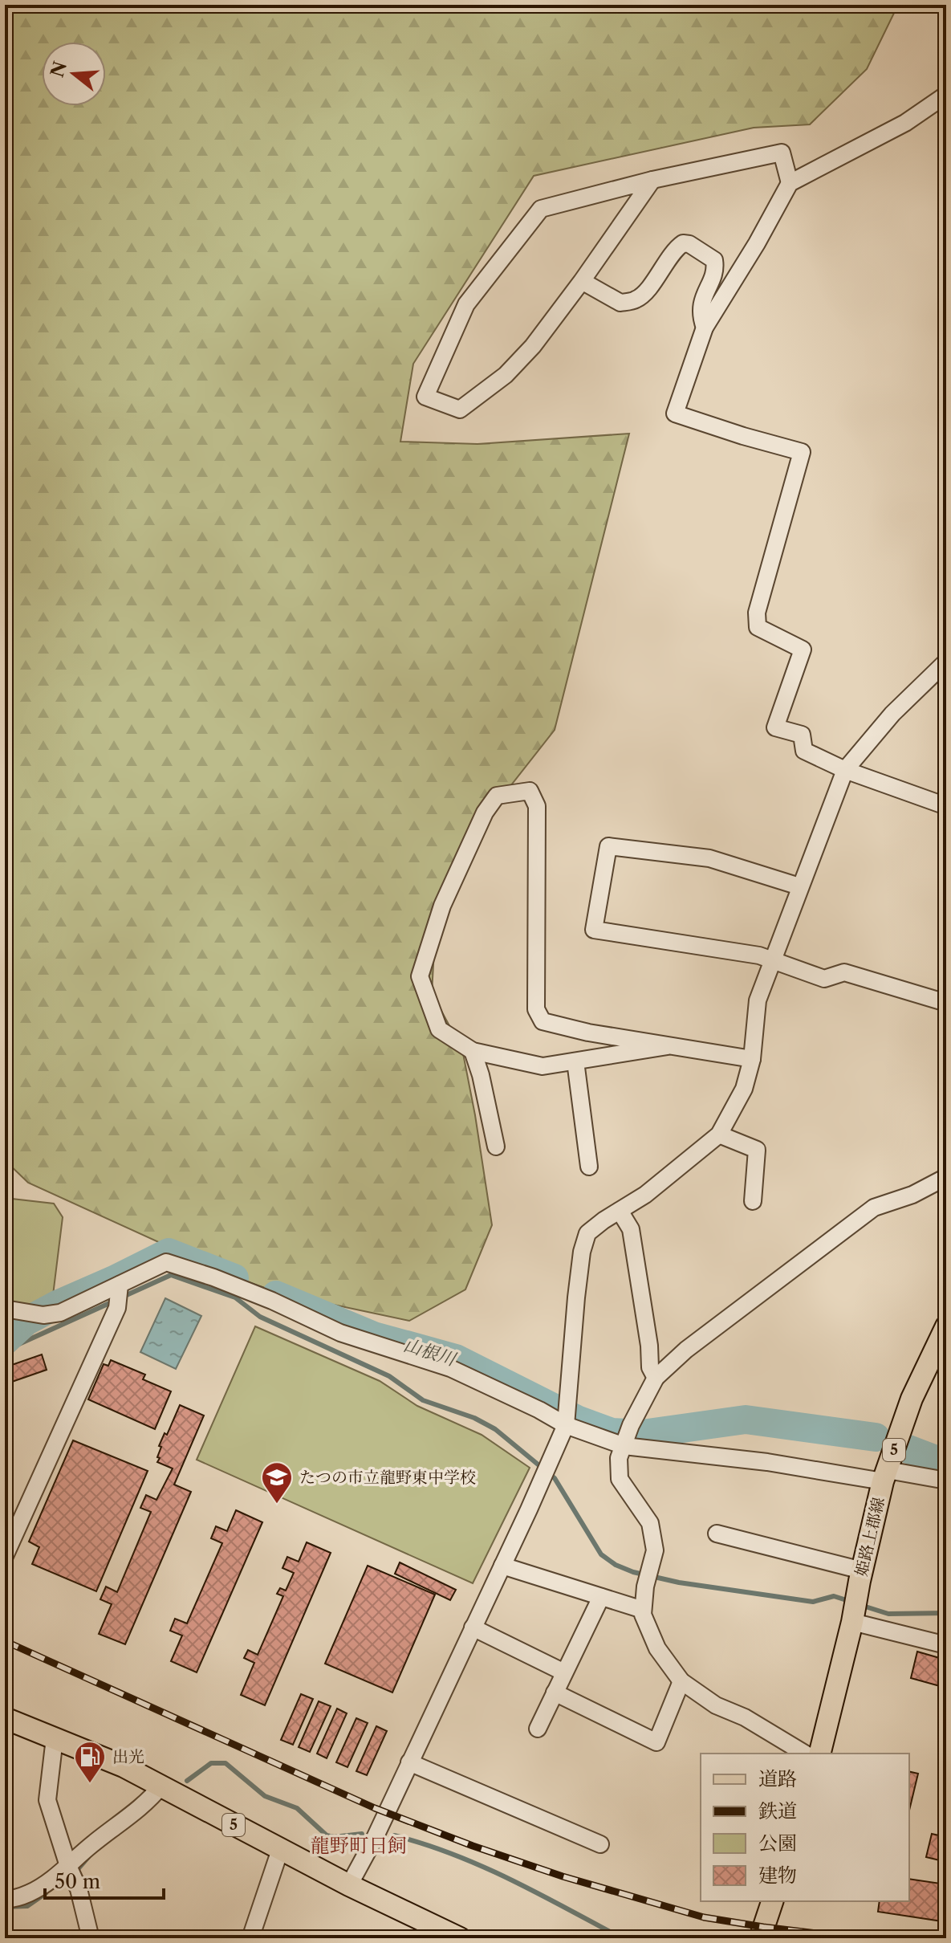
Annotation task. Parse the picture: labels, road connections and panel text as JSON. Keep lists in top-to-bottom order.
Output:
{
  "streets": {
    "main road": ["5", "姫路上郡線"]
  },
  "districts": ["龍野町日飼"],
  "water": ["山根川"],
  "places": {
    "school or university": ["たつの市立龍野東中学校"],
    "fuel station": ["出光"]
  },
  "legend": [
    "道路",
    "鉄道",
    "公園",
    "建物"
  ],
  "scale_bar": "50 m",
  "north": "left"
}
